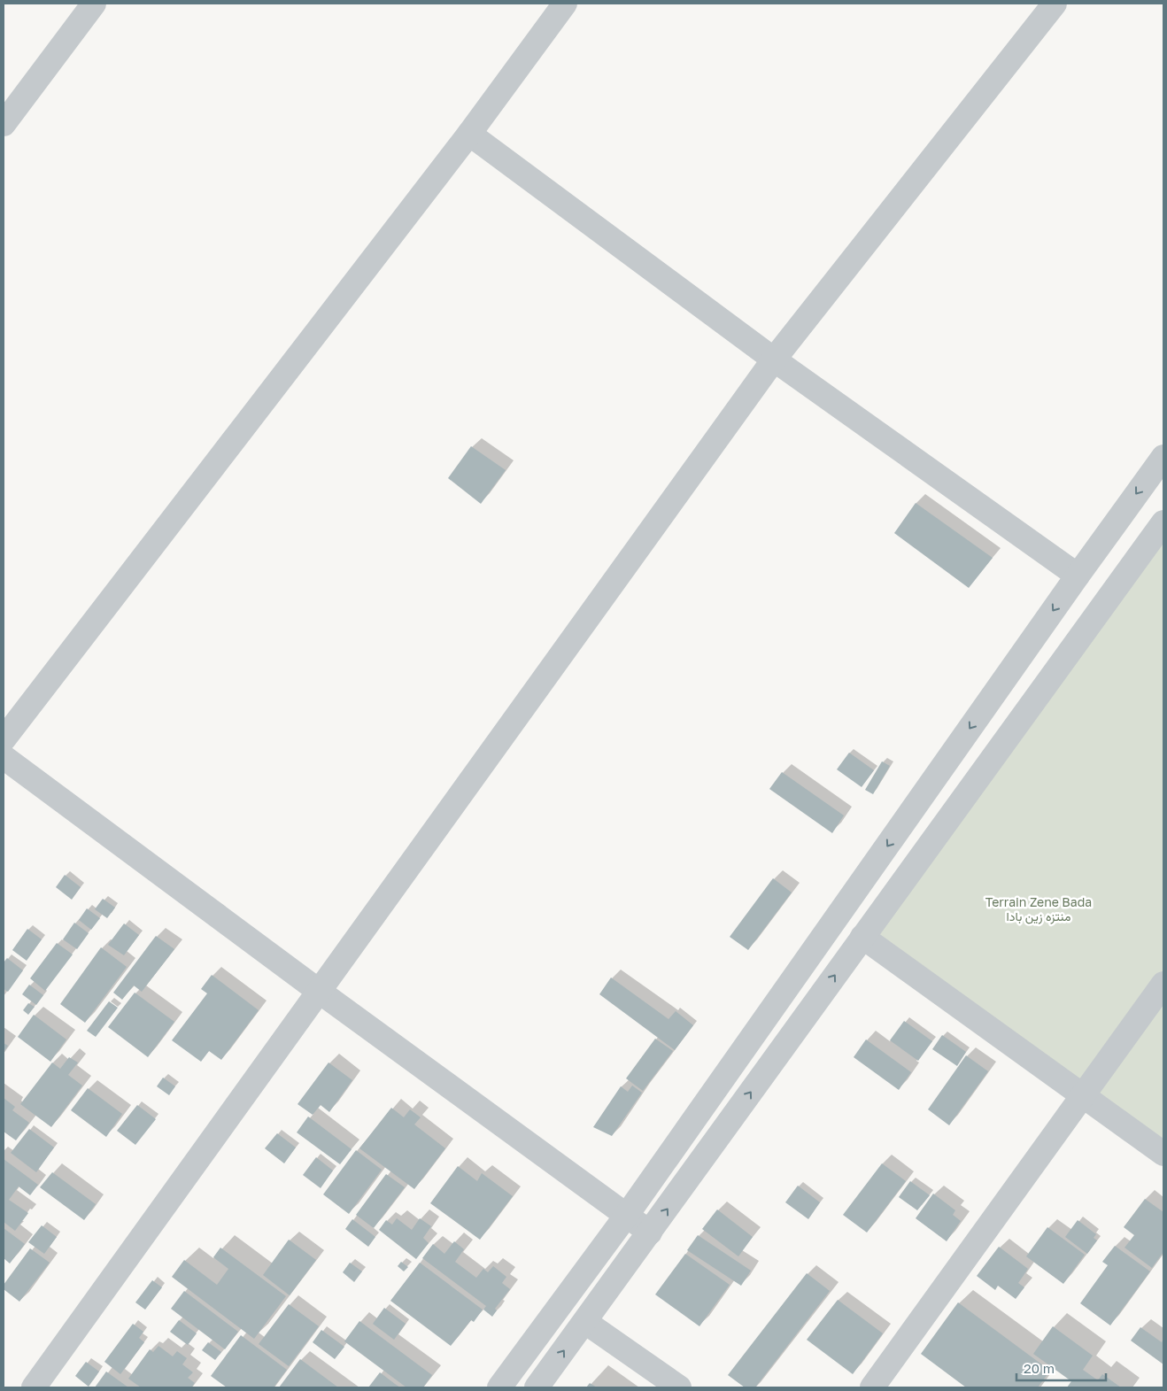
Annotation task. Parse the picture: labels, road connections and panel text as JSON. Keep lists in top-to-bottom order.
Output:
{
  "parks": ["Terrain Zene Bada منتزه زين بادا"],
  "scale_bar": "20 m"
}
